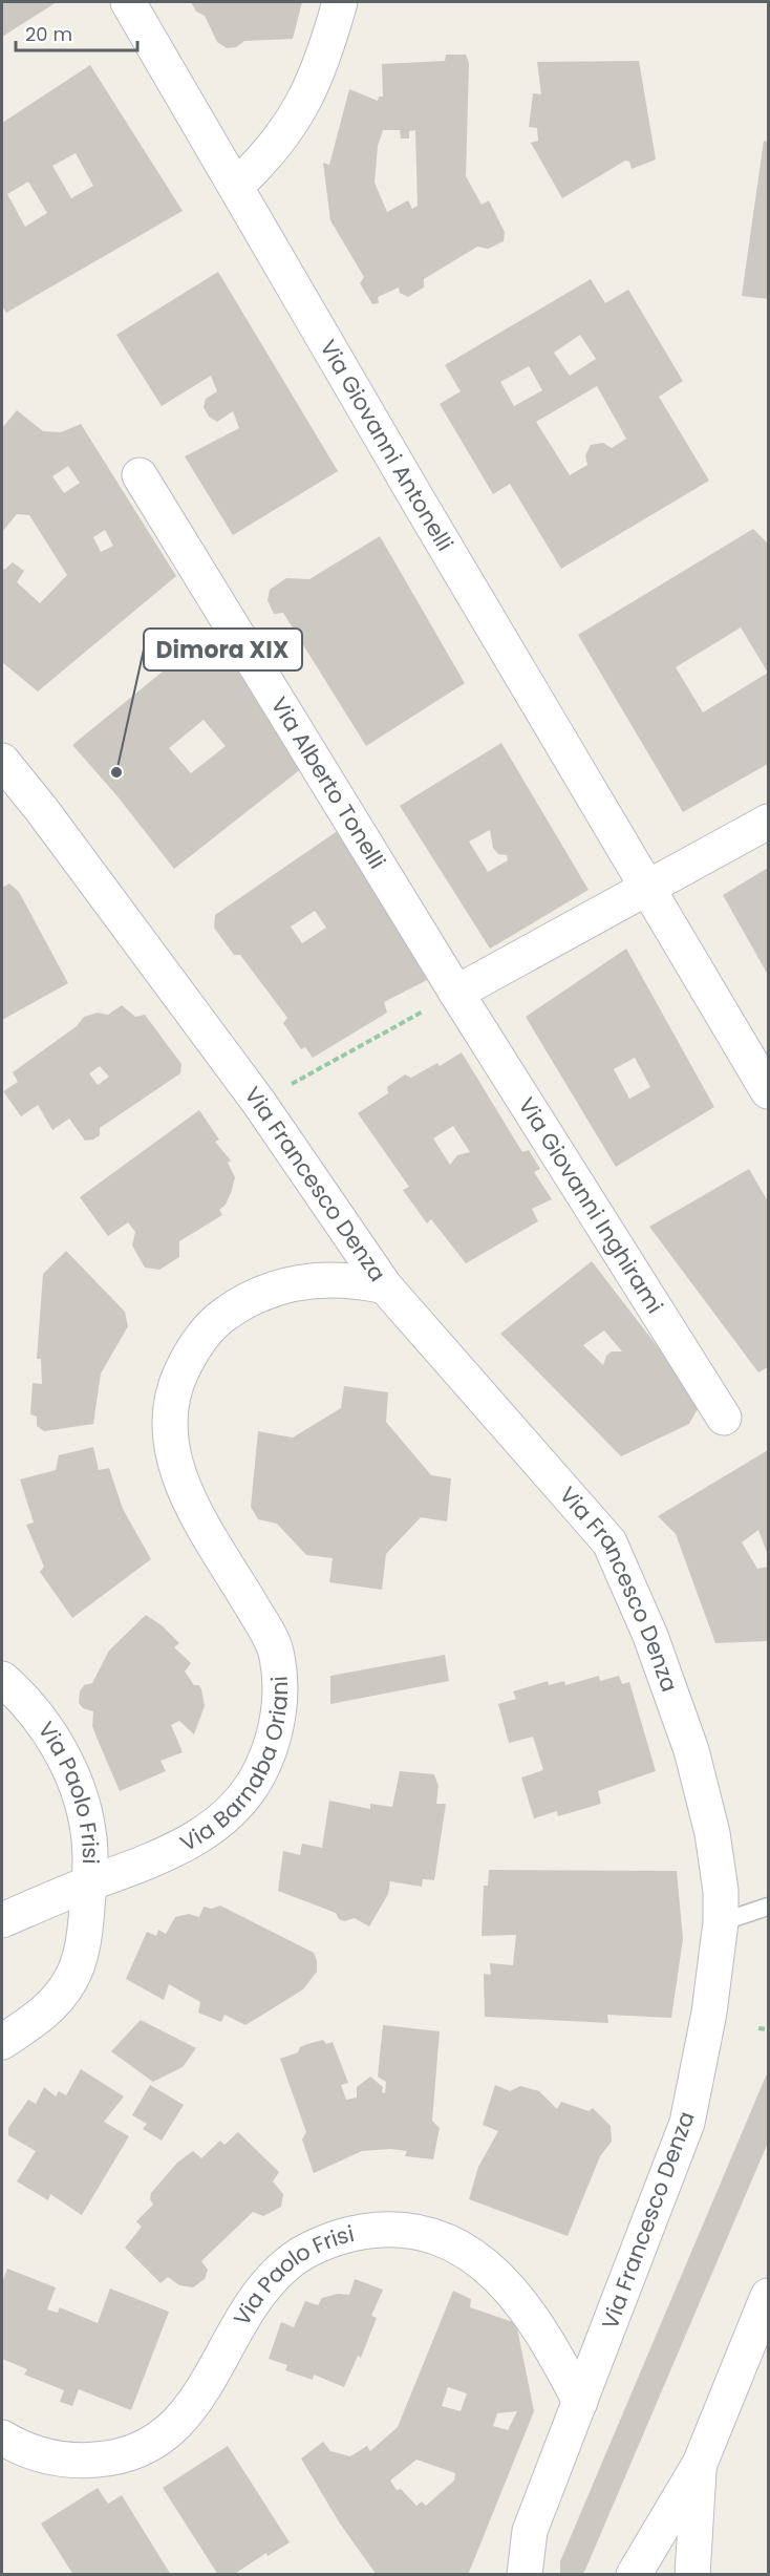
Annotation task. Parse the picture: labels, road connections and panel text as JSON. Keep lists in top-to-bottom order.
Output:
{
  "streets": {
    "street": [
      "Via Giovanni Antonelli",
      "Via Alberto Tonelli",
      "Via Francesco Denza",
      "Via Giovanni Inghirami",
      "Via Barnaba Oriani",
      "Via Paolo Frisi"
    ]
  },
  "crossings": [
    ["Via Alberto Tonelli", "Via Giovanni Inghirami"],
    ["Via Francesco Denza", "Via Barnaba Oriani"],
    ["Via Francesco Denza", "Via Paolo Frisi"],
    ["Via Barnaba Oriani", "Via Paolo Frisi"]
  ],
  "places": ["Dimora XIX"],
  "scale_bar": "20 m"
}
